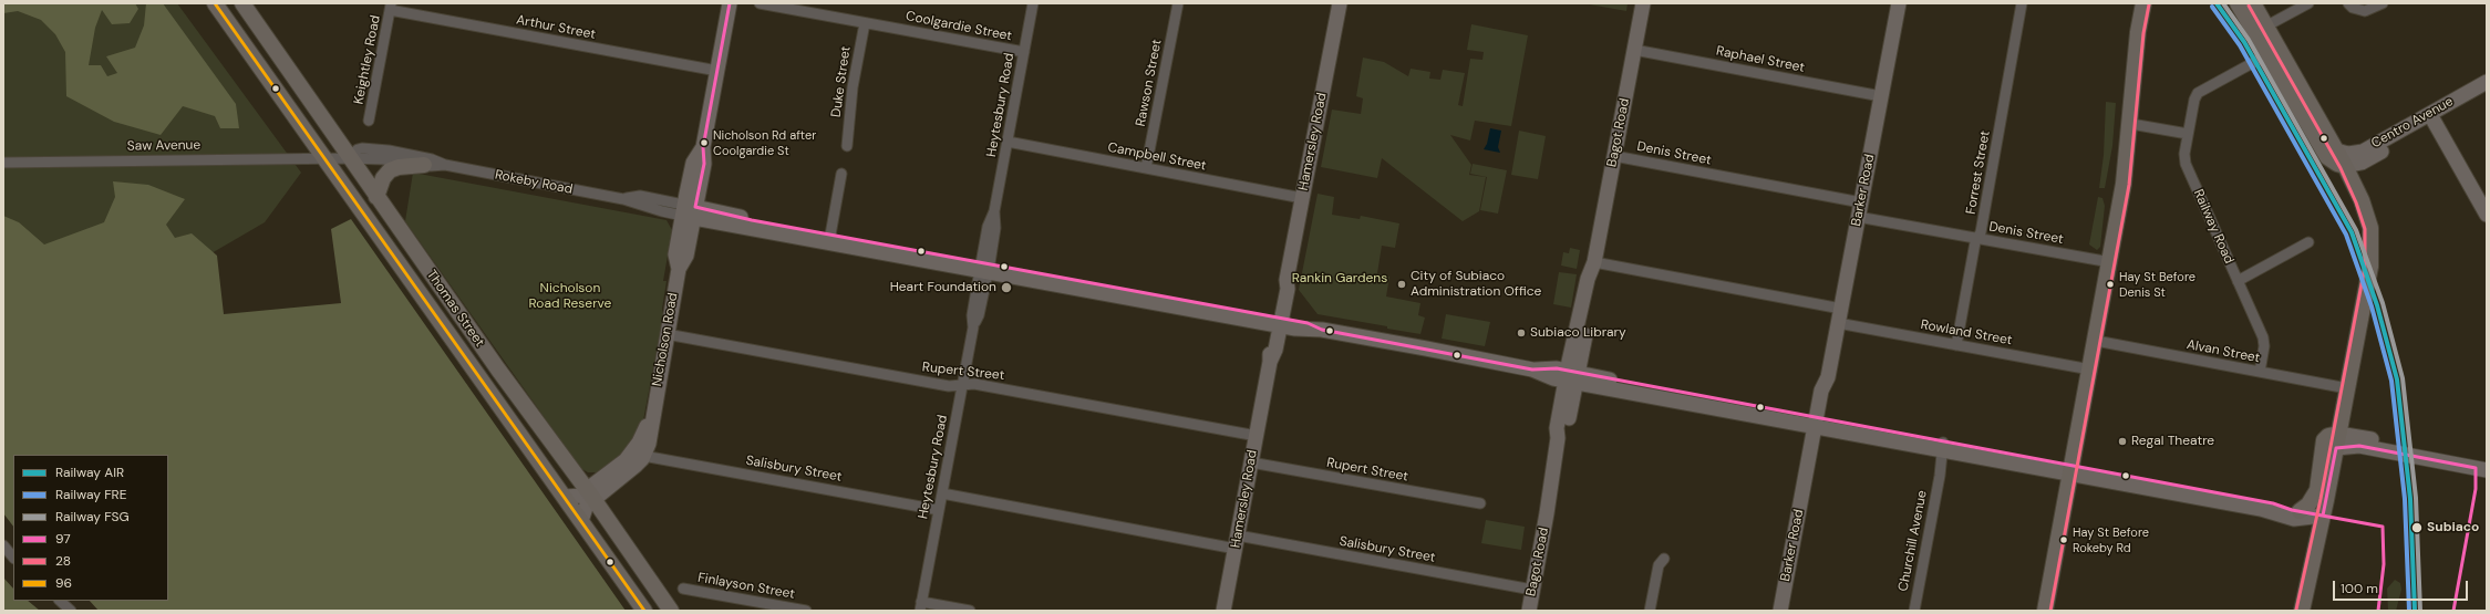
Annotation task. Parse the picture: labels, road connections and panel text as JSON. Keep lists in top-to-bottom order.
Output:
{
  "streets": {
    "main road": [
      "Centro Avenue",
      "Bagot Road",
      "Hamersley Road",
      "Rokeby Road",
      "Barker Road",
      "Thomas Street",
      "Nicholson Road"
    ],
    "street": [
      "Coolgardie Street",
      "Arthur Street",
      "Keightley Road",
      "Raphael Street",
      "Duke Street",
      "Rawson Street",
      "Heytesbury Road",
      "Saw Avenue",
      "Denis Street",
      "Campbell Street",
      "Forrest Street",
      "Railway Road",
      "Rowland Street",
      "Alvan Street",
      "Rupert Street",
      "Salisbury Street",
      "Churchill Avenue",
      "Finlayson Street"
    ]
  },
  "crossings": [
    ["Coolgardie Street", "Duke Street"],
    ["Coolgardie Street", "Heytesbury Road"],
    ["Arthur Street", "Keightley Road"],
    ["Arthur Street", "Nicholson Road"],
    ["Raphael Street", "Bagot Road"],
    ["Raphael Street", "Barker Road"],
    ["Rawson Street", "Campbell Street"],
    ["Heytesbury Road", "Campbell Street"],
    ["Heytesbury Road", "Rokeby Road"],
    ["Heytesbury Road", "Rupert Street"],
    ["Heytesbury Road", "Salisbury Street"],
    ["Bagot Road", "Denis Street"],
    ["Bagot Road", "Rokeby Road"],
    ["Bagot Road", "Salisbury Street"],
    ["Hamersley Road", "Campbell Street"],
    ["Hamersley Road", "Rokeby Road"],
    ["Hamersley Road", "Rupert Street"],
    ["Hamersley Road", "Salisbury Street"],
    ["Saw Avenue", "Rokeby Road"],
    ["Saw Avenue", "Thomas Street"],
    ["Denis Street", "Forrest Street"],
    ["Denis Street", "Barker Road"],
    ["Forrest Street", "Rowland Street"],
    ["Rokeby Road", "Barker Road"],
    ["Rokeby Road", "Thomas Street"],
    ["Rokeby Road", "Nicholson Road"],
    ["Rokeby Road", "Churchill Avenue"],
    ["Barker Road", "Rowland Street"],
    ["Railway Road", "Alvan Street"],
    ["Thomas Street", "Nicholson Road"],
    ["Nicholson Road", "Rupert Street"],
    ["Nicholson Road", "Salisbury Street"]
  ],
  "parks": ["Rankin Gardens", "Nicholson Road Reserve"],
  "places": [
    "Nicholson Rd after Coolgardie St",
    "City of Subiaco Administration Office",
    "Hay St Before Denis St",
    "Heart Foundation",
    "Subiaco Library",
    "Regal Theatre",
    "Subiaco",
    "Hay St Before Rokeby Rd"
  ],
  "lines": [
    "rail line AIR",
    "rail line FSG",
    "transit line 97",
    "transit line 96",
    "transit line 28",
    "rail line FRE"
  ],
  "legend": [
    "Railway AIR",
    "Railway FRE",
    "Railway FSG",
    "97",
    "28",
    "96"
  ],
  "scale_bar": "100 m"
}
